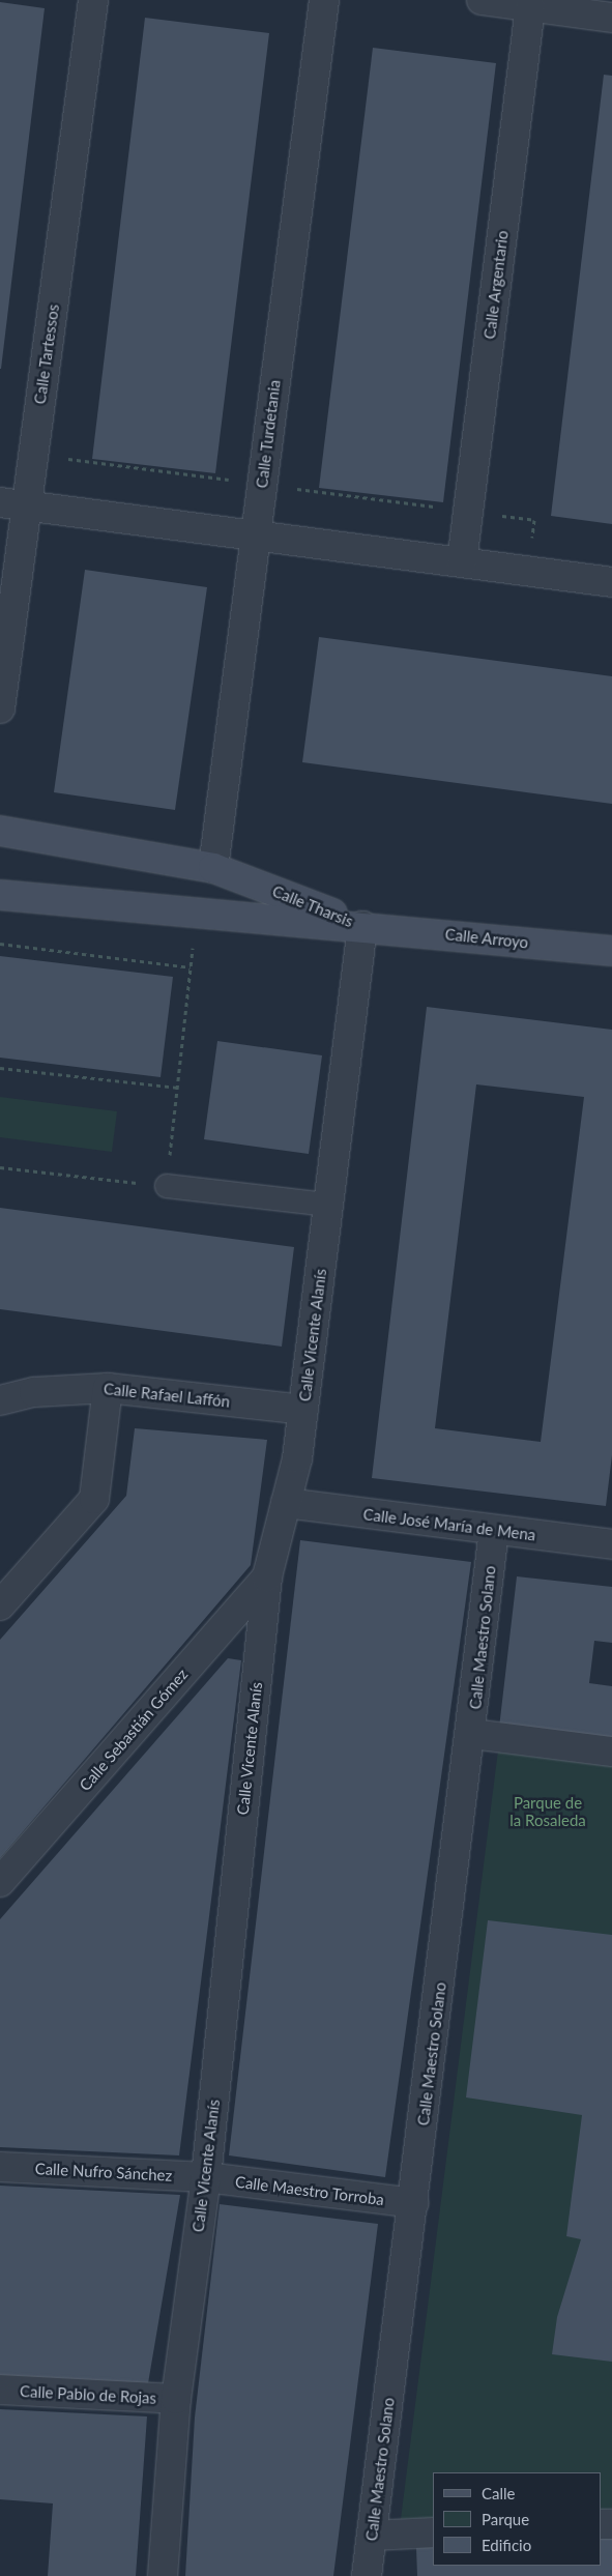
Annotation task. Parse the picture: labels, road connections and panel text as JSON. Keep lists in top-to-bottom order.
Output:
{
  "streets": {
    "main road": ["Calle Tharsis", "Calle Arroyo"],
    "street": [
      "Calle Argentario",
      "Calle Tartessos",
      "Calle Turdetania",
      "Calle Vicente Alanís",
      "Calle Rafael Laffón",
      "Calle José María de Mena",
      "Calle Maestro Solano",
      "Calle Sebastián Gómez",
      "Calle Nufro Sánchez",
      "Calle Maestro Torroba",
      "Calle Pablo de Rojas"
    ]
  },
  "crossings": [
    ["Calle Turdetania", "Calle Tharsis"],
    ["Calle Tharsis", "Calle Arroyo"],
    ["Calle Tharsis", "Calle Vicente Alanís"],
    ["Calle Arroyo", "Calle Vicente Alanís"],
    ["Calle Vicente Alanís", "Calle Rafael Laffón"],
    ["Calle Vicente Alanís", "Calle José María de Mena"],
    ["Calle Vicente Alanís", "Calle Sebastián Gómez"],
    ["Calle Vicente Alanís", "Calle Nufro Sánchez"],
    ["Calle Vicente Alanís", "Calle Maestro Torroba"],
    ["Calle Vicente Alanís", "Calle Pablo de Rojas"],
    ["Calle José María de Mena", "Calle Maestro Solano"],
    ["Calle Maestro Solano", "Calle Maestro Torroba"],
    ["Calle Nufro Sánchez", "Calle Maestro Torroba"]
  ],
  "parks": ["Parque de la Rosaleda"],
  "legend": ["Calle", "Parque", "Edificio"]
}
